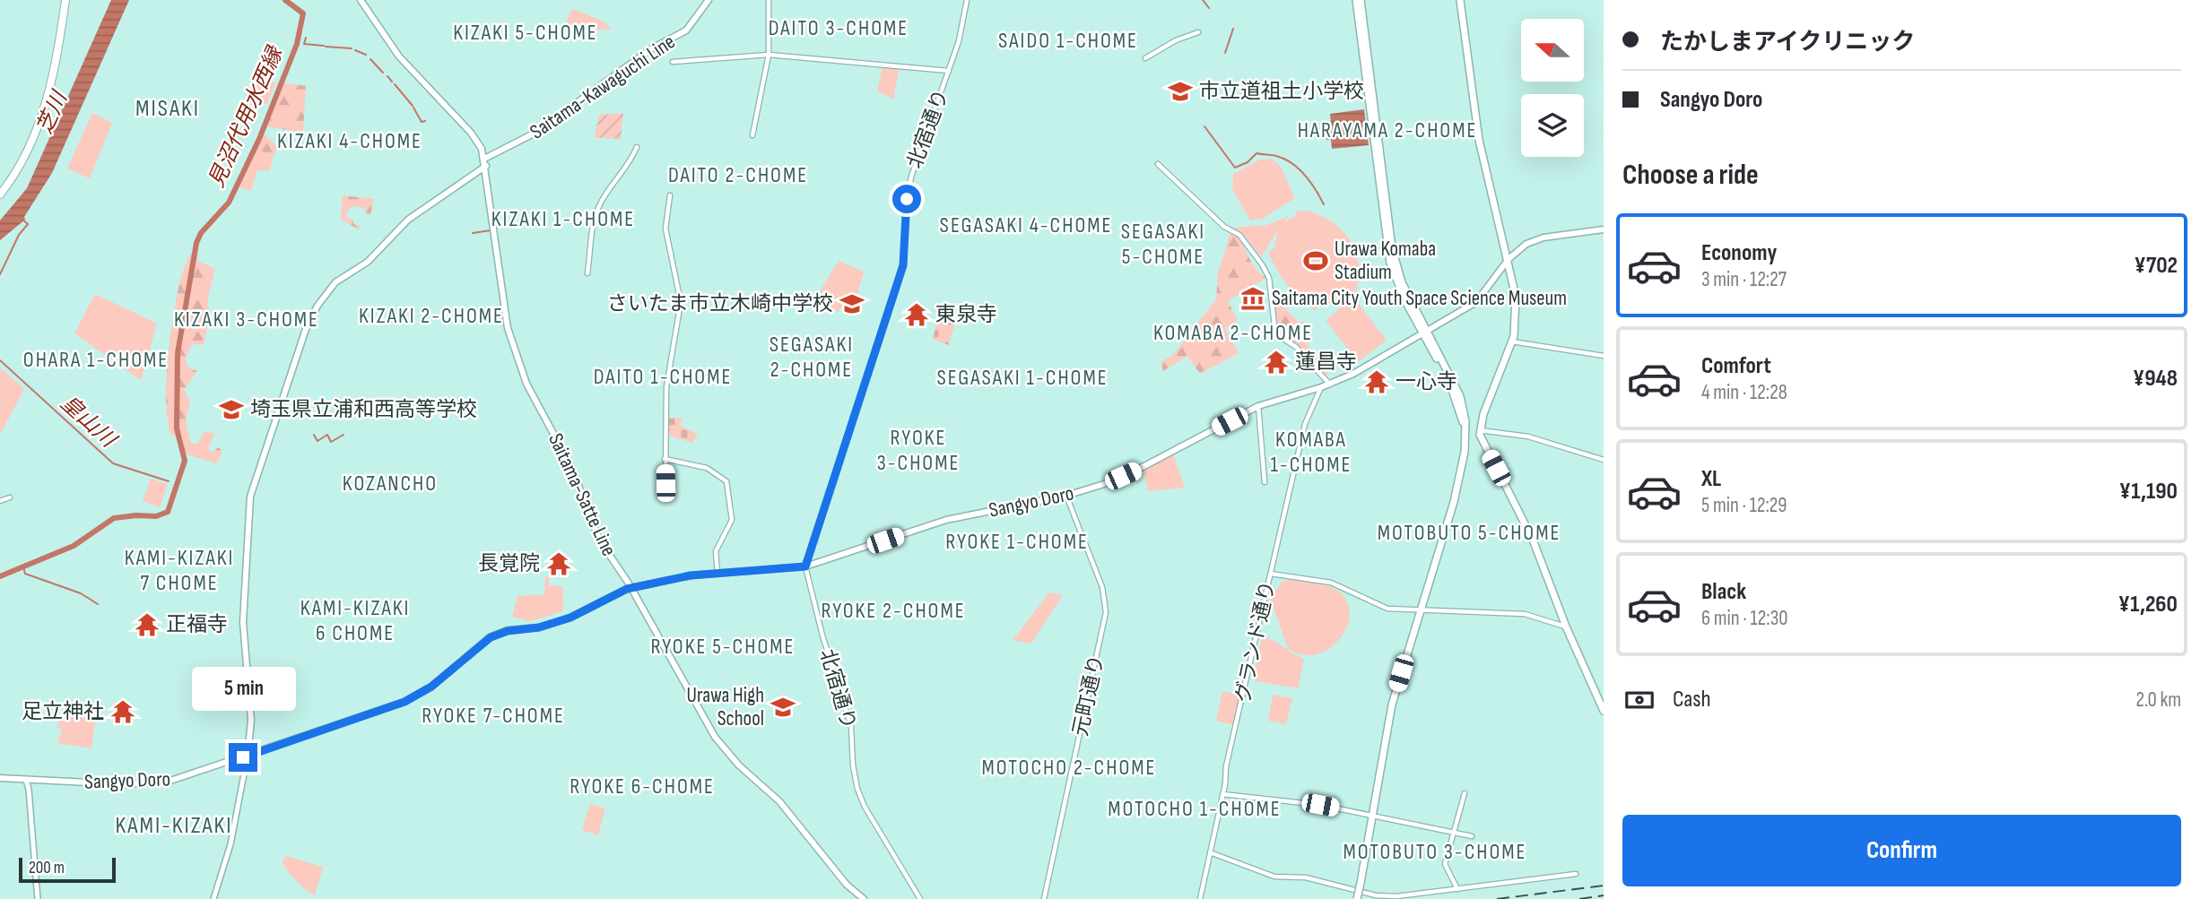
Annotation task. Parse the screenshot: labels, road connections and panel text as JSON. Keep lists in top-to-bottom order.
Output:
{
  "streets": {
    "main road": ["Saitama-Kawaguchi Line", "Saitama-Satte Line", "Sangyo Doro"],
    "street": ["北宿通り", "グランド通り", "元町通り"]
  },
  "crossings": [
    ["Saitama-Kawaguchi Line", "Saitama-Satte Line"],
    ["Saitama-Kawaguchi Line", "Sangyo Doro"],
    ["北宿通り", "Sangyo Doro"],
    ["Saitama-Satte Line", "Sangyo Doro"],
    ["Sangyo Doro", "グランド通り"],
    ["Sangyo Doro", "元町通り"]
  ],
  "districts": [
    "DAITO 3-CHOME",
    "KIZAKI 5-CHOME",
    "SAIDO 1-CHOME",
    "MISAKI",
    "HARAYAMA 2-CHOME",
    "KIZAKI 4-CHOME",
    "DAITO 2-CHOME",
    "KIZAKI 1-CHOME",
    "SEGASAKI 4-CHOME",
    "SEGASAKI 5-CHOME",
    "KIZAKI 2-CHOME",
    "KIZAKI 3-CHOME",
    "KOMABA 2-CHOME",
    "SEGASAKI 2-CHOME",
    "OHARA 1-CHOME",
    "DAITO 1-CHOME",
    "SEGASAKI 1-CHOME",
    "RYOKE 3-CHOME",
    "KOMABA 1-CHOME",
    "KOZANCHO",
    "MOTOBUTO 5-CHOME",
    "RYOKE 1-CHOME",
    "KAMI-KIZAKI 7 CHOME",
    "KAMI-KIZAKI 6 CHOME",
    "RYOKE 2-CHOME",
    "RYOKE 5-CHOME",
    "RYOKE 7-CHOME",
    "MOTOCHO 2-CHOME",
    "RYOKE 6-CHOME",
    "MOTOCHO 1-CHOME",
    "KAMI-KIZAKI",
    "MOTOBUTO 3-CHOME"
  ],
  "water": ["芝川", "見沼代用水西縁", "皇山川"],
  "places": {
    "school or university": [
      "市立道祖土小学校",
      "さいたま市立木崎中学校",
      "埼玉県立浦和西高等学校",
      "Urawa High School"
    ],
    "sports": ["Urawa Komaba Stadium"],
    "museum": ["Saitama City Youth Space Science Museum"],
    "temple": [
      "東泉寺",
      "蓮昌寺",
      "一心寺",
      "長覚院",
      "正福寺",
      "足立神社"
    ]
  },
  "scale_bar": "200 m",
  "north": "left",
  "page": {
    "banner": ["たかしまアイクリニック", "Sangyo Doro"],
    "heading": "Choose a ride",
    "list": [
      {
        "name": "Economy",
        "note": "3 min · 12:27",
        "value": "¥702"
      },
      {
        "name": "Comfort",
        "note": "4 min · 12:28",
        "value": "¥948"
      },
      {
        "name": "XL",
        "note": "5 min · 12:29",
        "value": "¥1,190"
      },
      {
        "name": "Black",
        "note": "6 min · 12:30",
        "value": "¥1,260"
      }
    ],
    "pay": ["Cash", "2.0 km"],
    "bubble": "5 min",
    "buttons": "Confirm",
    "scale": "200 m"
  }
}
